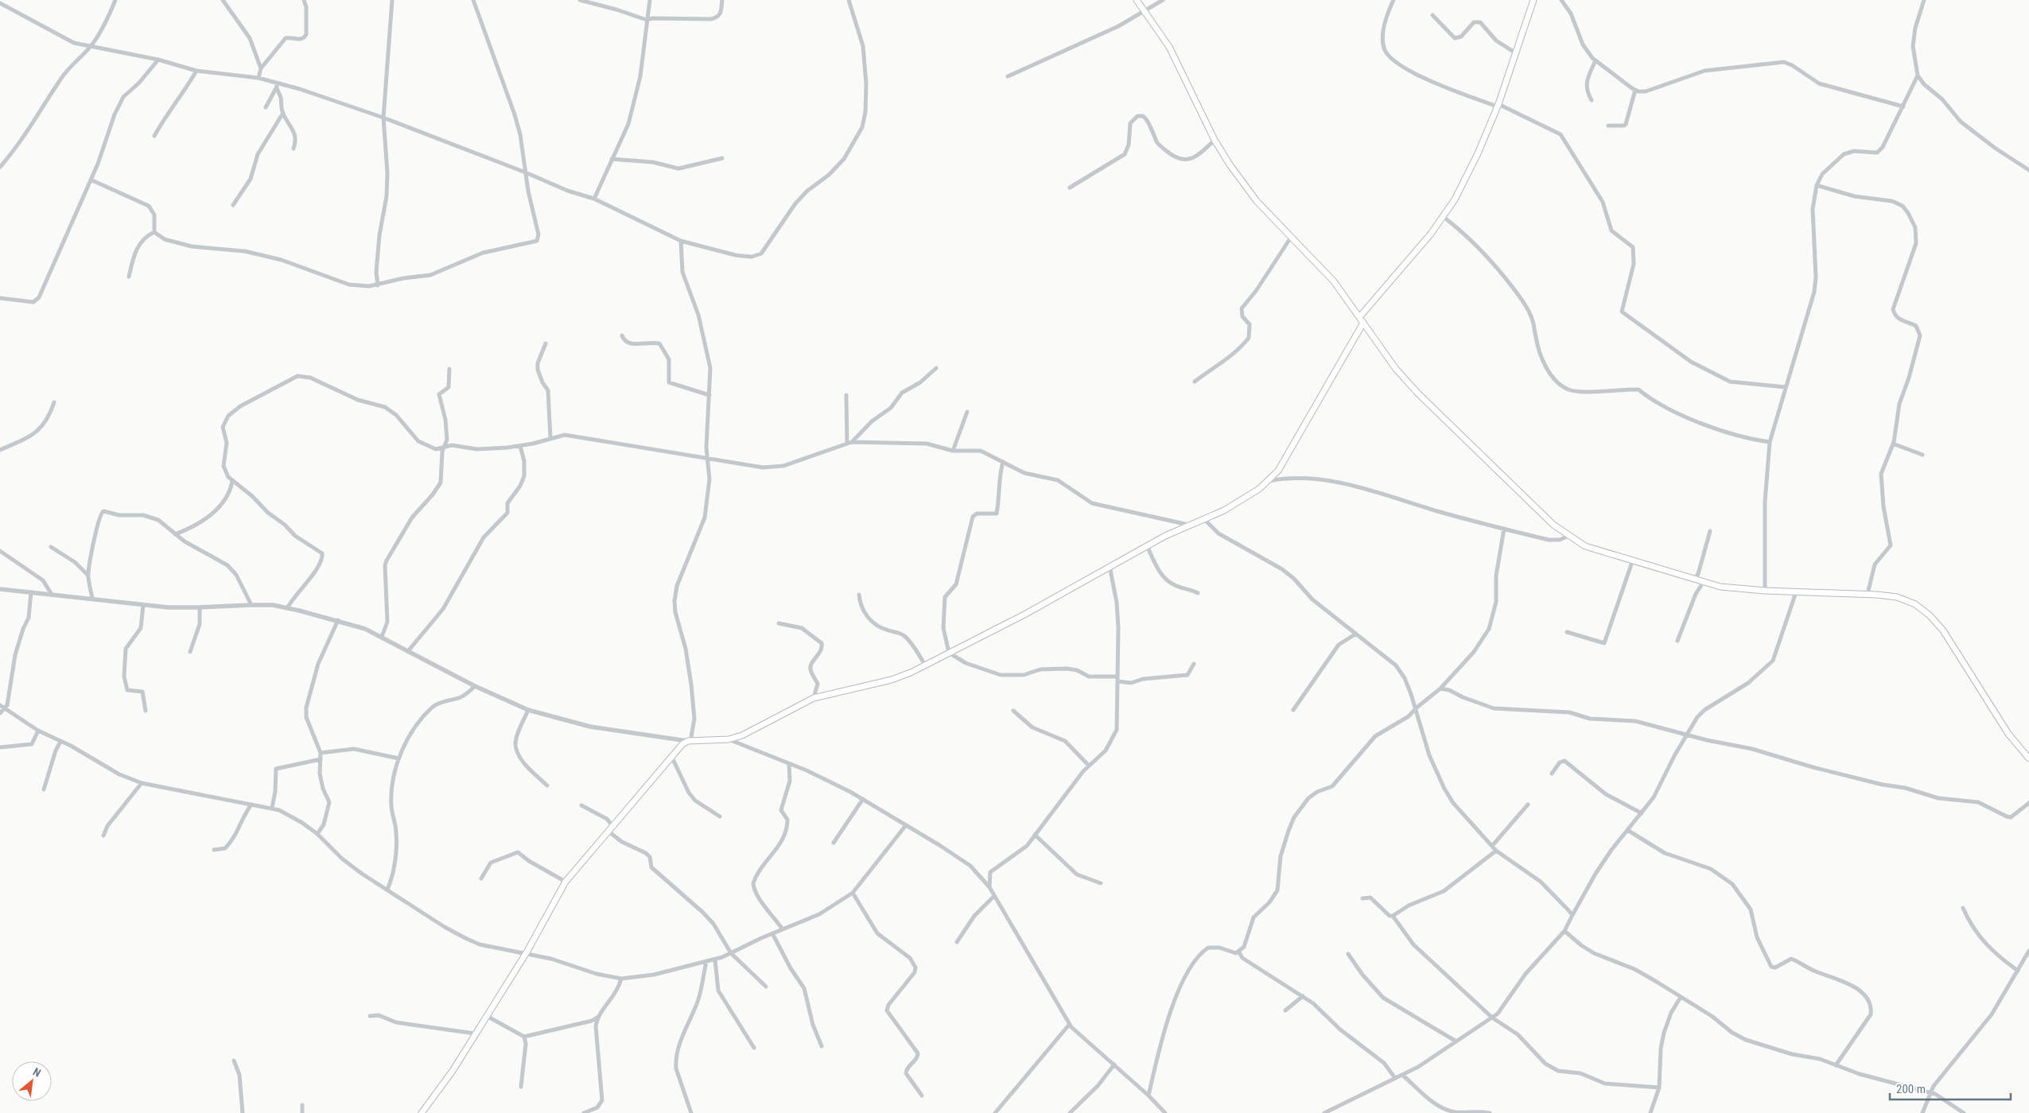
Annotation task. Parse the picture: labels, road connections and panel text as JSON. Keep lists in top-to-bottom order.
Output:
{
  "scale_bar": "200 m",
  "north": "top right"
}
